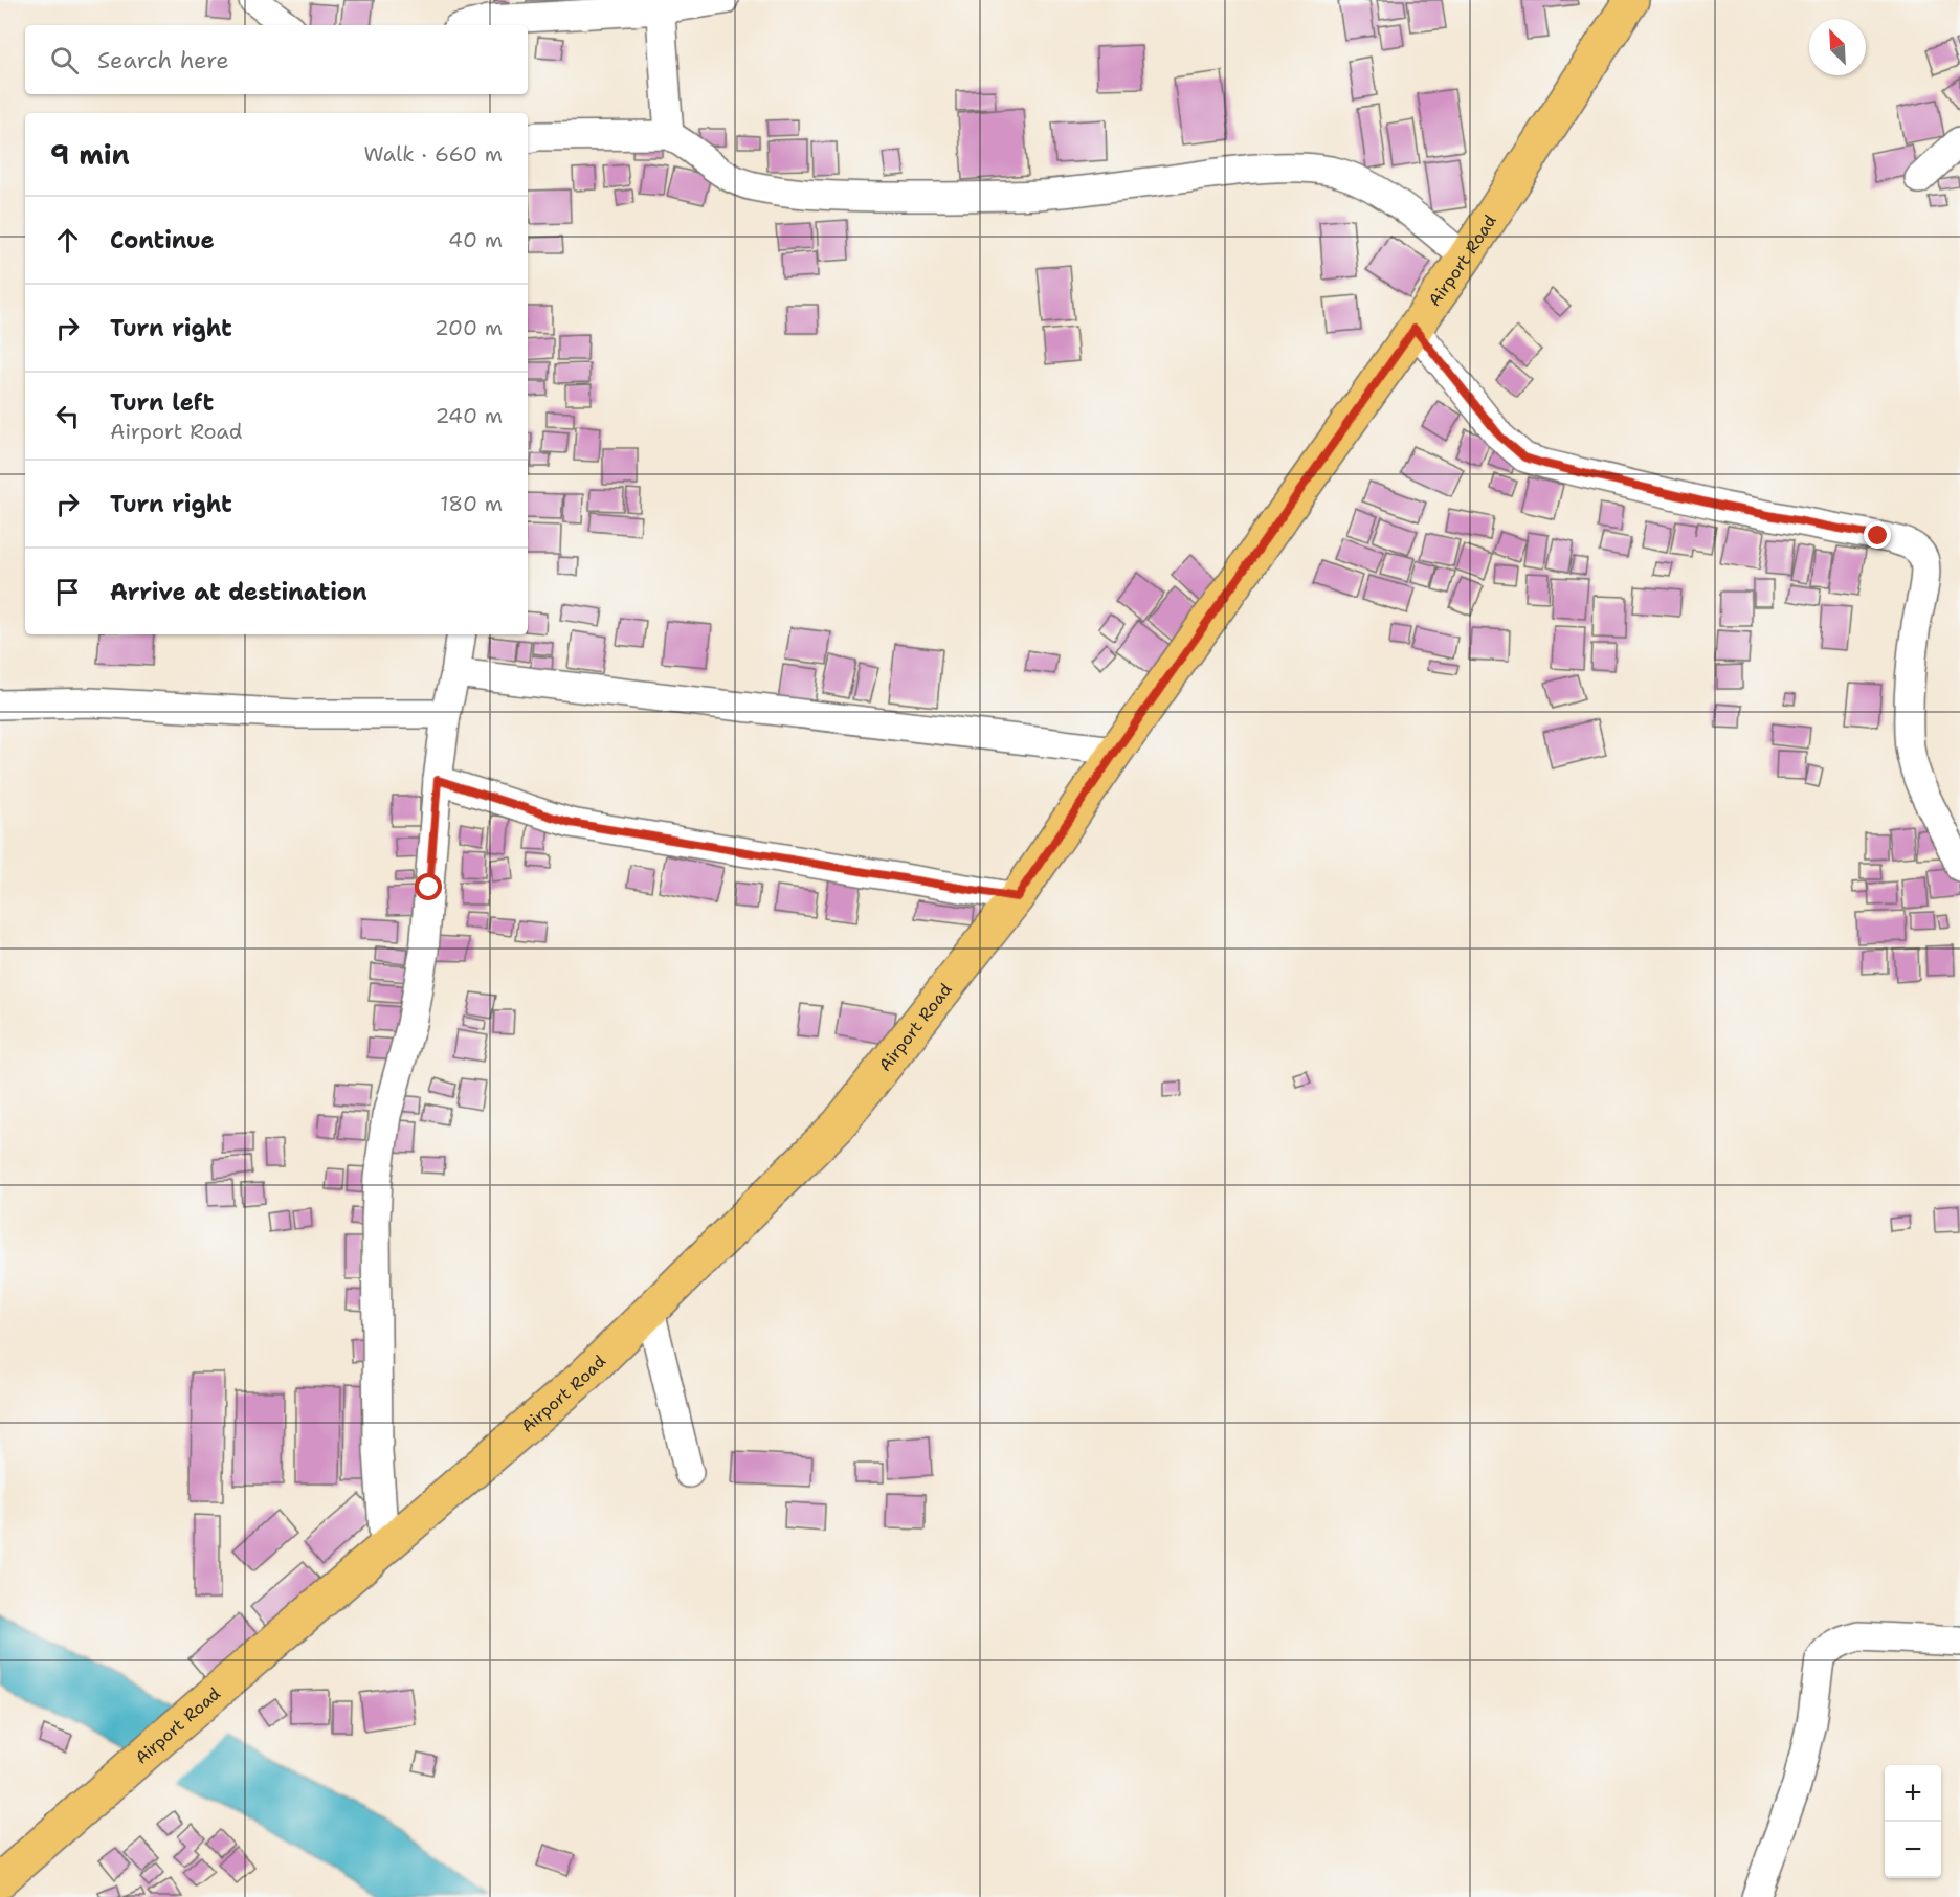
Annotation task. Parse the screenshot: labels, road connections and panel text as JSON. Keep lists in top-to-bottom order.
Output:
{
  "streets": {
    "main road": ["Airport Road"]
  },
  "north": "top left",
  "page": {
    "search": "Search here",
    "heading": ["9 min", "Walk · 660 m"],
    "list": [
      ["Continue", "40 m"],
      ["Turn right", "200 m"],
      ["Turn left", "Airport Road", "240 m"],
      ["Turn right", "180 m"],
      "Arrive at destination"
    ],
    "map_buttons": ["+", "−"]
  }
}
